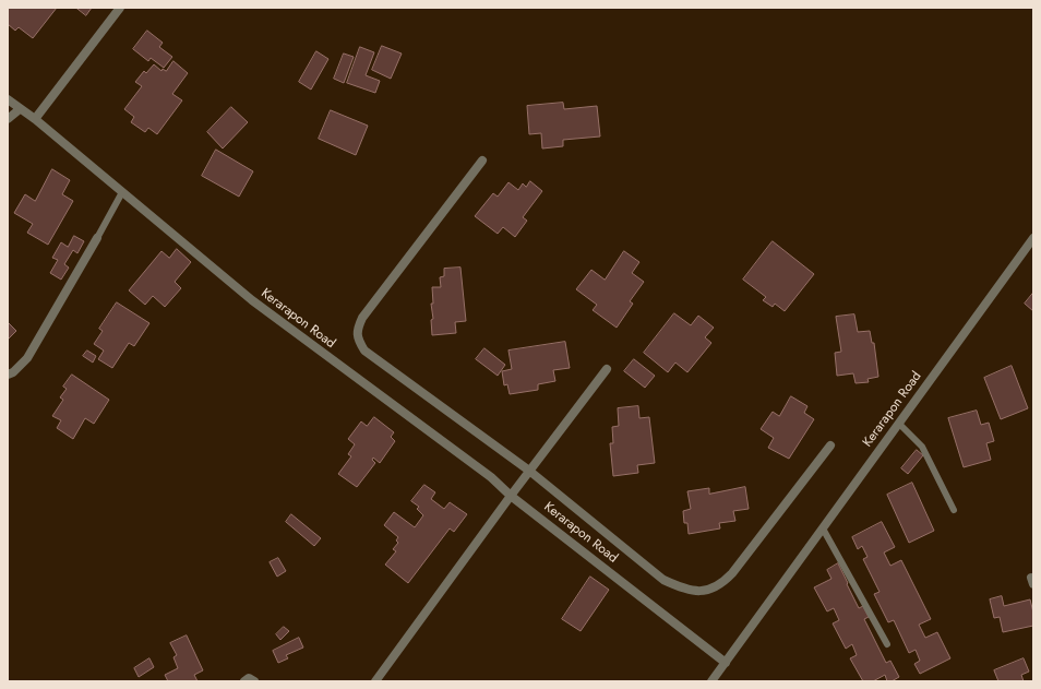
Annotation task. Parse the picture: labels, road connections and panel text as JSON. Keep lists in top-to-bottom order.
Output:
{
  "streets": {
    "street": ["Kerarapon Road"]
  }
}
